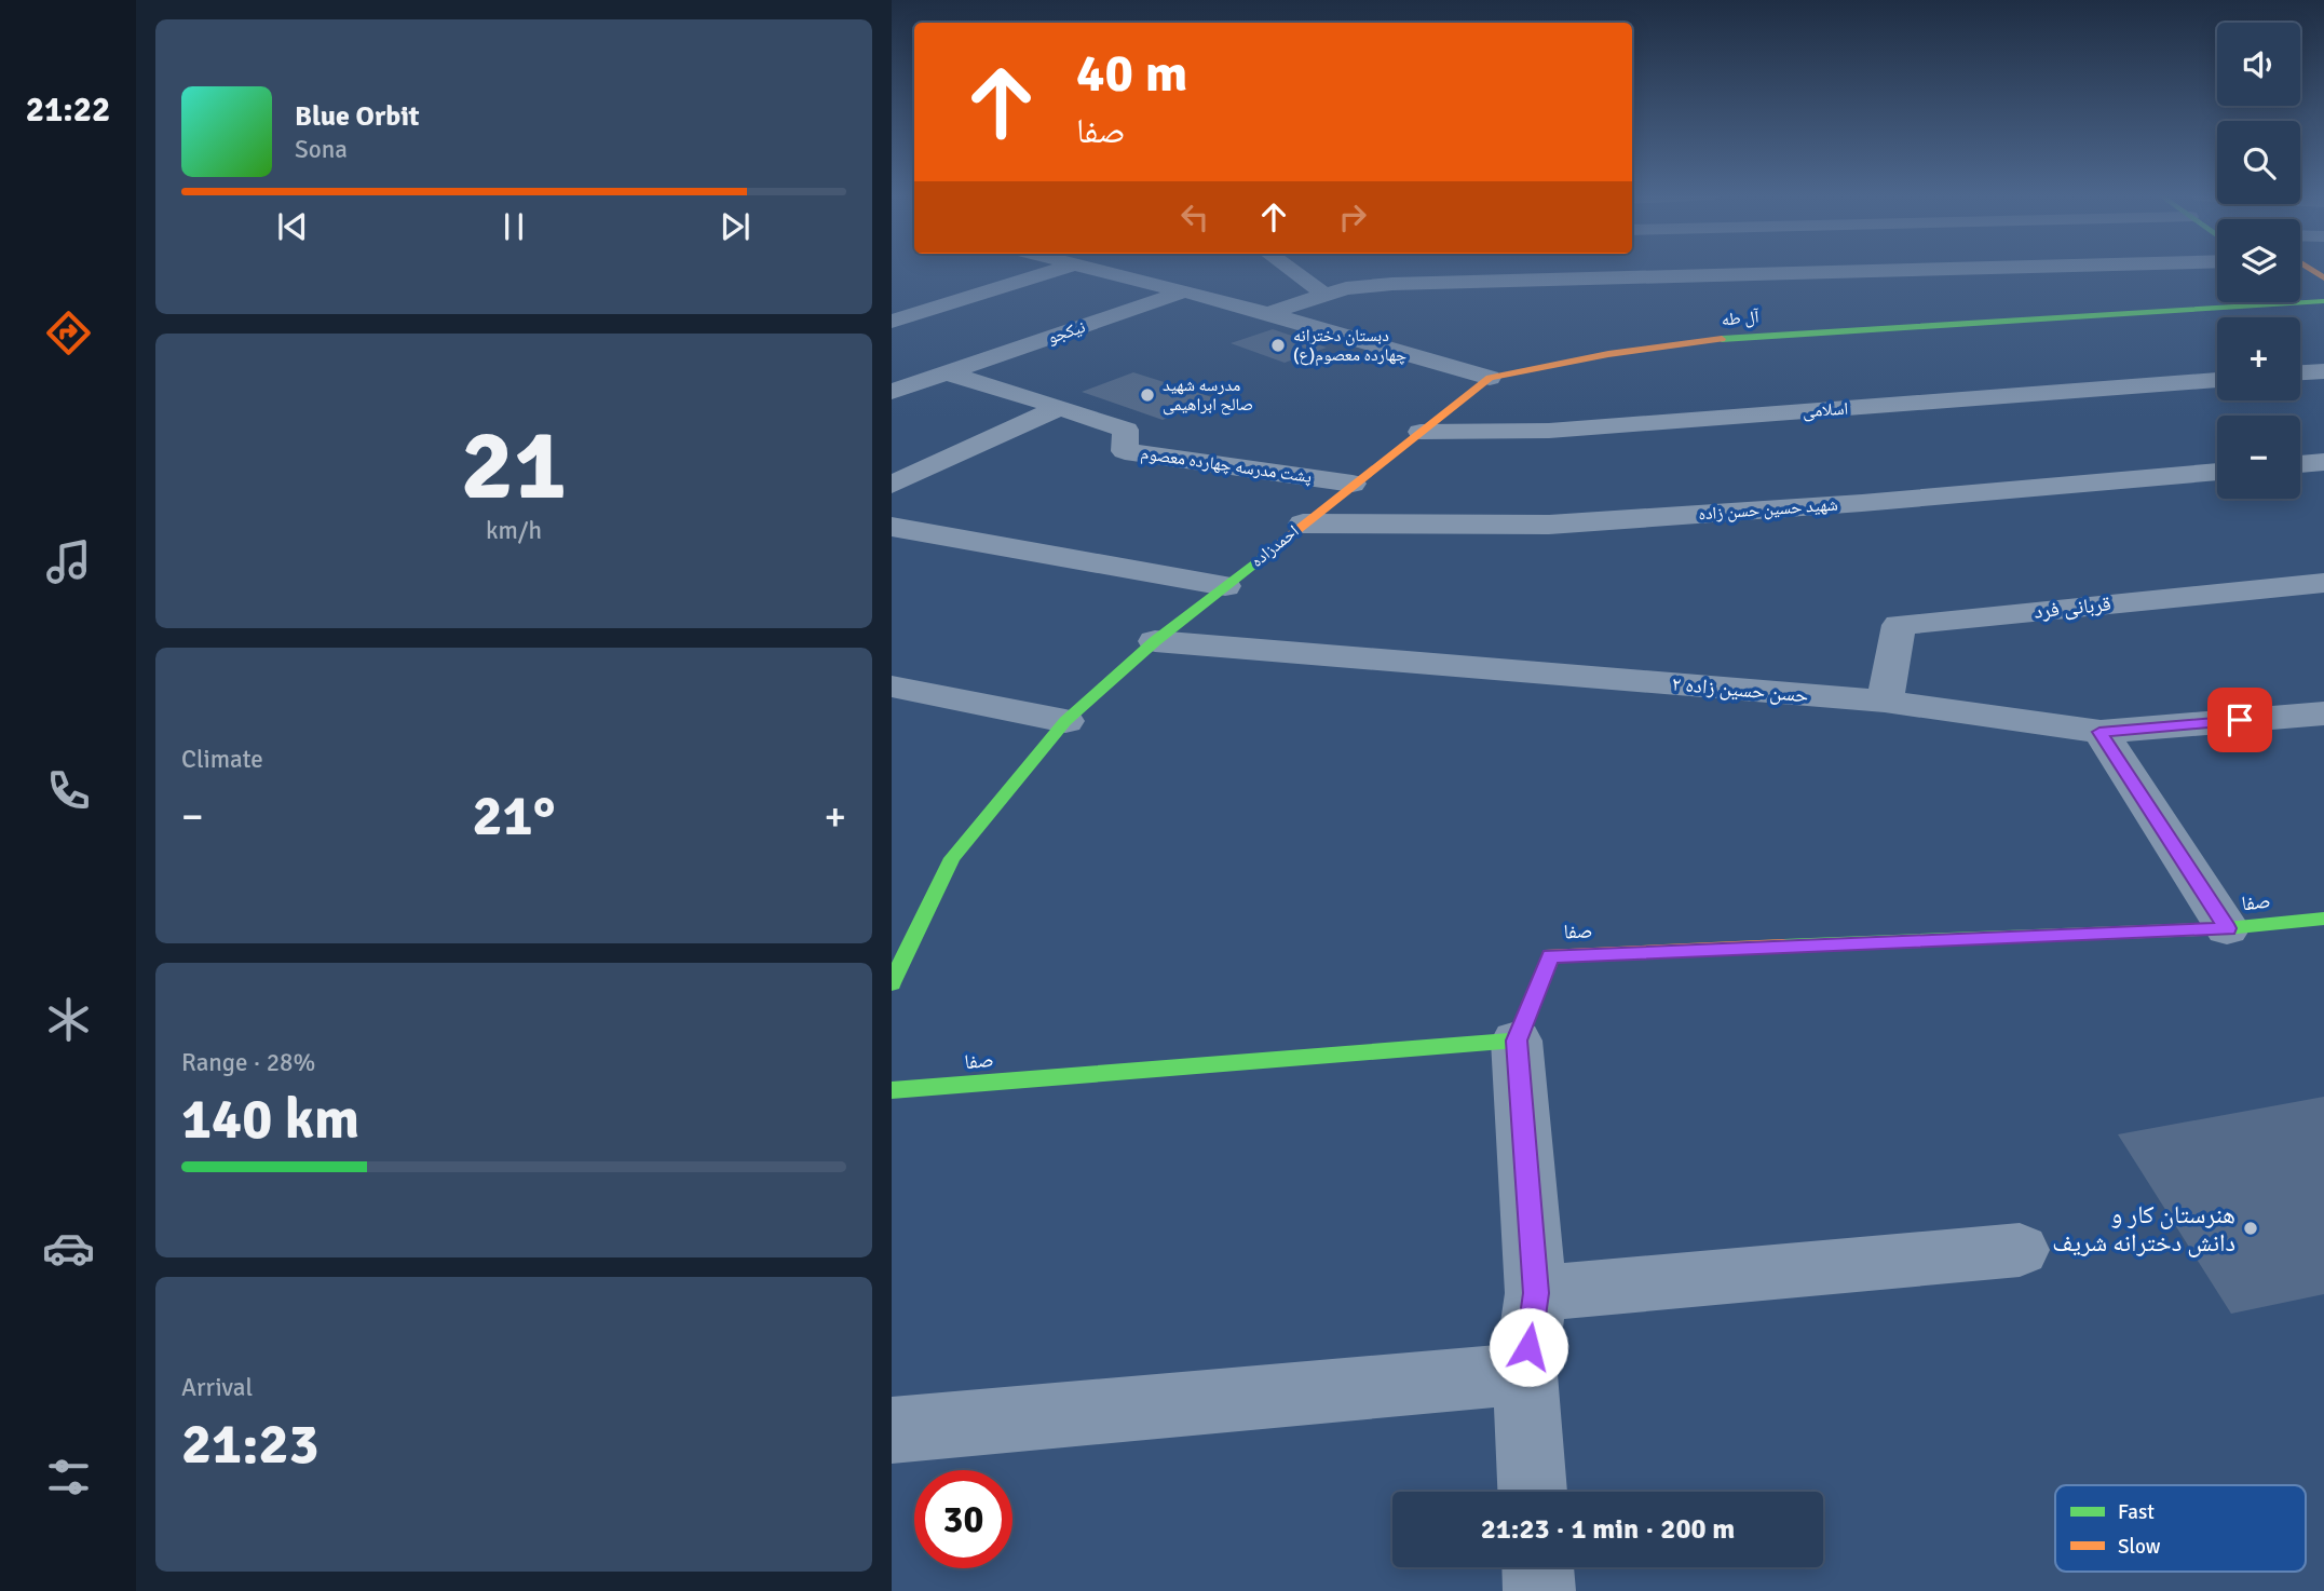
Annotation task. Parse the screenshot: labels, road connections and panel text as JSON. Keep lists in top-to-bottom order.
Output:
{
  "streets": {
    "street": [
      "آل طه",
      "نیکجو",
      "اسلامی",
      "پشت مدرسه چهارده معصوم",
      "شهید حسین حسن زاده",
      "احمدزاده",
      "قربانی فرد",
      "حسن حسین زاده ۲",
      "صفا"
    ]
  },
  "crossings": [
    ["آل طه", "احمدزاده"],
    ["نیکجو", "پشت مدرسه چهارده معصوم"],
    ["اسلامی", "احمدزاده"],
    ["پشت مدرسه چهارده معصوم", "احمدزاده"],
    ["شهید حسین حسن زاده", "احمدزاده"],
    ["احمدزاده", "حسن حسین زاده ۲"],
    ["قربانی فرد", "حسن حسین زاده ۲"]
  ],
  "places": ["دبستان دخترانه چهارده معصوم(ع)", "مدرسه شهید صالح ابراهیمی", "هنرستان کار و دانش دخترانه شریف"],
  "legend": ["Fast", "Slow"],
  "page": {
    "tabs": "21:22",
    "map_buttons": ["+", "−"],
    "turn": ["40 m", "صفا"],
    "song": ["Blue Orbit", "Sona"],
    "tile": [
      ["21", "km/h"],
      "Climate",
      ["Range · 28%", "140 km"],
      ["Arrival", "21:23"]
    ],
    "heat": ["−", "21°", "+"],
    "limit": "30",
    "trip": "21:23 · 1 min · 200 m"
  }
}
